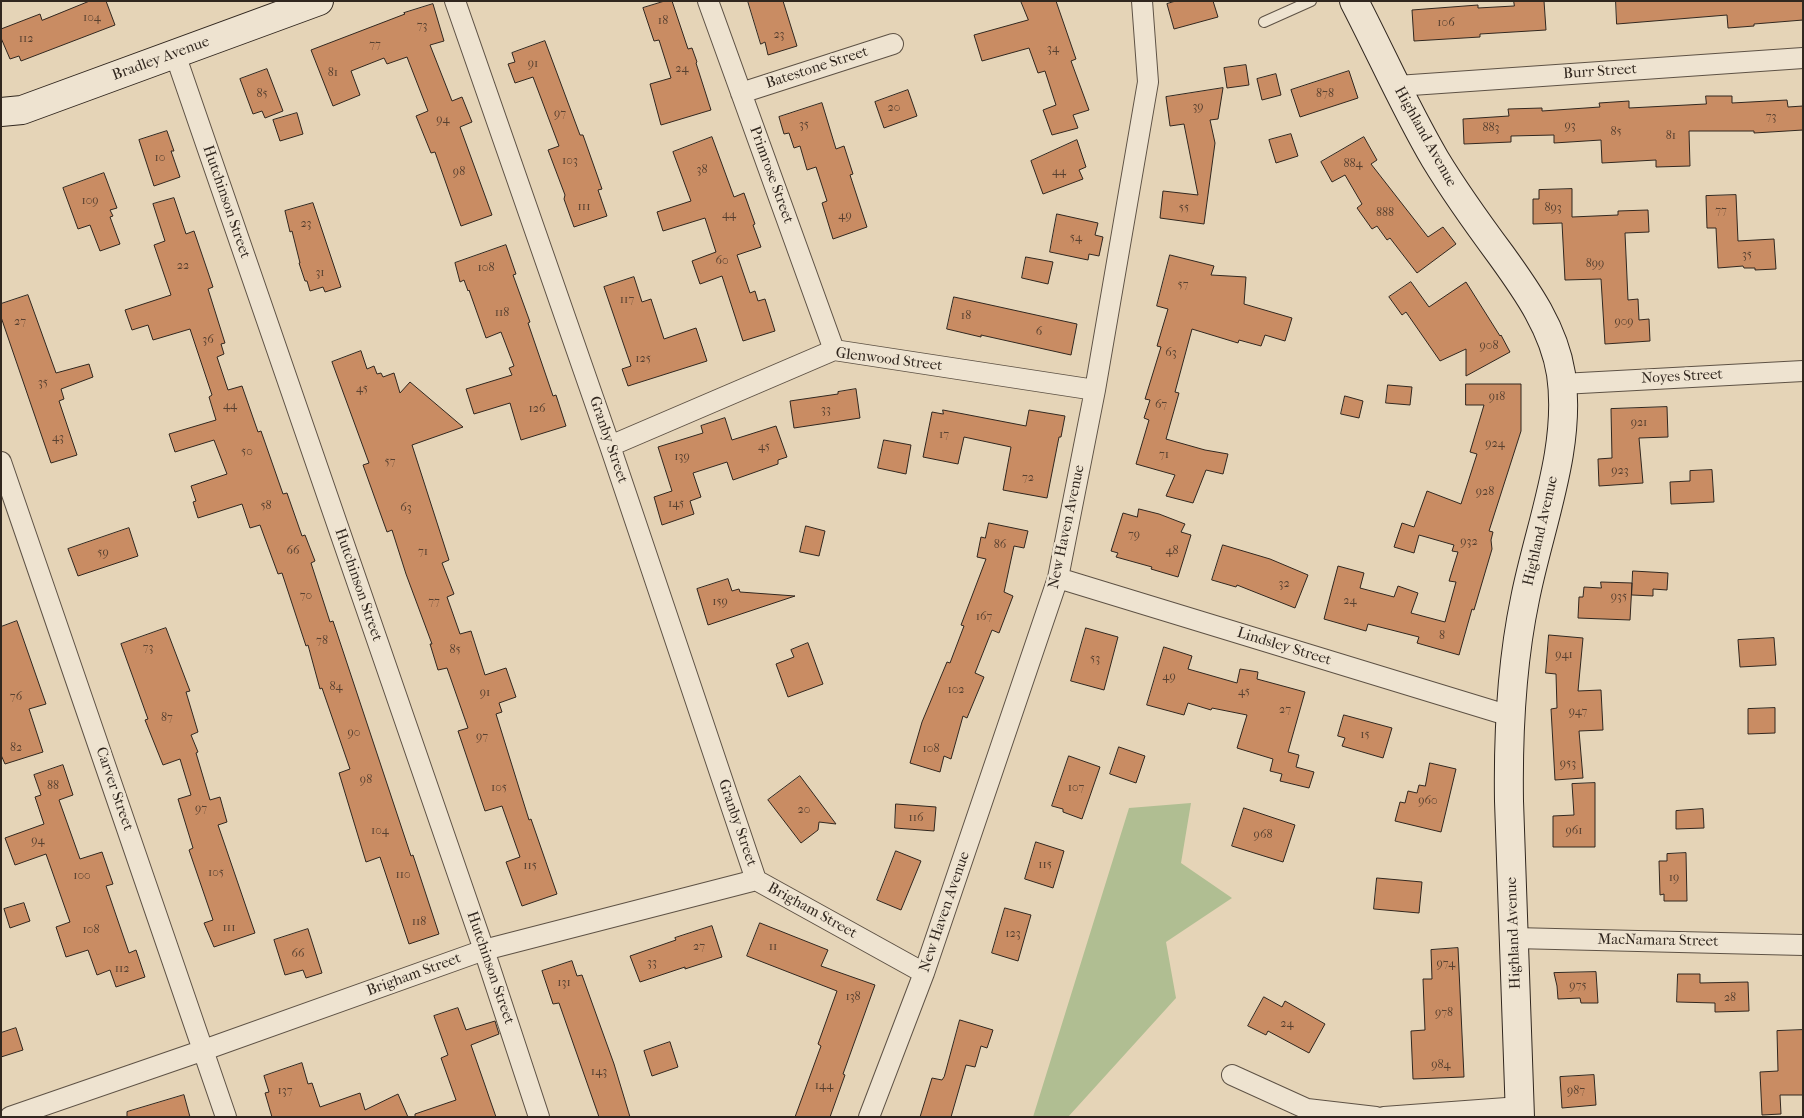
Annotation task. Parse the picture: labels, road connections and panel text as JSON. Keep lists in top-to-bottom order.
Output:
{
  "streets": {
    "main road": ["Bradley Avenue", "Highland Avenue"],
    "street": [
      "Batestone Street",
      "Burr Street",
      "Primrose Street",
      "Hutchinson Street",
      "Glenwood Street",
      "Noyes Street",
      "Granby Street",
      "New Haven Avenue",
      "Lindsley Street",
      "Carver Street",
      "Brigham Street",
      "MacNamara Street"
    ]
  },
  "crossings": [
    ["Bradley Avenue", "Hutchinson Street"],
    ["Batestone Street", "Primrose Street"],
    ["Burr Street", "Highland Avenue"],
    ["Highland Avenue", "Noyes Street"],
    ["Highland Avenue", "Lindsley Street"],
    ["Highland Avenue", "MacNamara Street"],
    ["Primrose Street", "Glenwood Street"],
    ["Hutchinson Street", "Brigham Street"],
    ["Glenwood Street", "Granby Street"],
    ["Glenwood Street", "New Haven Avenue"],
    ["Granby Street", "Brigham Street"],
    ["New Haven Avenue", "Lindsley Street"],
    ["New Haven Avenue", "Brigham Street"],
    ["Carver Street", "Brigham Street"]
  ],
  "house_numbers": [
    "104",
    "18",
    "106",
    "73",
    "23",
    "112",
    "77",
    "34",
    "91",
    "24",
    "81",
    "85",
    "878",
    "39",
    "20",
    "97",
    "73",
    "94",
    "35",
    "93",
    "883",
    "85",
    "81",
    "10",
    "103",
    "884",
    "38",
    "98",
    "44",
    "109",
    "111",
    "55",
    "893",
    "77",
    "888",
    "44",
    "49",
    "23",
    "54",
    "35",
    "60",
    "899",
    "22",
    "108",
    "31",
    "57",
    "117",
    "118",
    "18",
    "27",
    "909",
    "6",
    "36",
    "908",
    "63",
    "125",
    "35",
    "45",
    "918",
    "67",
    "44",
    "126",
    "33",
    "921",
    "17",
    "43",
    "924",
    "45",
    "50",
    "71",
    "139",
    "57",
    "923",
    "72",
    "928",
    "145",
    "58",
    "63",
    "79",
    "932",
    "86",
    "66",
    "48",
    "71",
    "59",
    "32",
    "70",
    "935",
    "24",
    "77",
    "159",
    "167",
    "8",
    "78",
    "73",
    "85",
    "941",
    "53",
    "49",
    "84",
    "102",
    "45",
    "91",
    "76",
    "27",
    "947",
    "87",
    "90",
    "15",
    "97",
    "82",
    "108",
    "953",
    "98",
    "88",
    "105",
    "107",
    "960",
    "97",
    "20",
    "116",
    "104",
    "961",
    "968",
    "94",
    "115",
    "115",
    "105",
    "110",
    "100",
    "19",
    "118",
    "111",
    "108",
    "123",
    "27",
    "11",
    "66",
    "33",
    "974",
    "112",
    "131",
    "975",
    "138",
    "28",
    "978",
    "24",
    "984",
    "143",
    "144",
    "137",
    "987"
  ]
}
